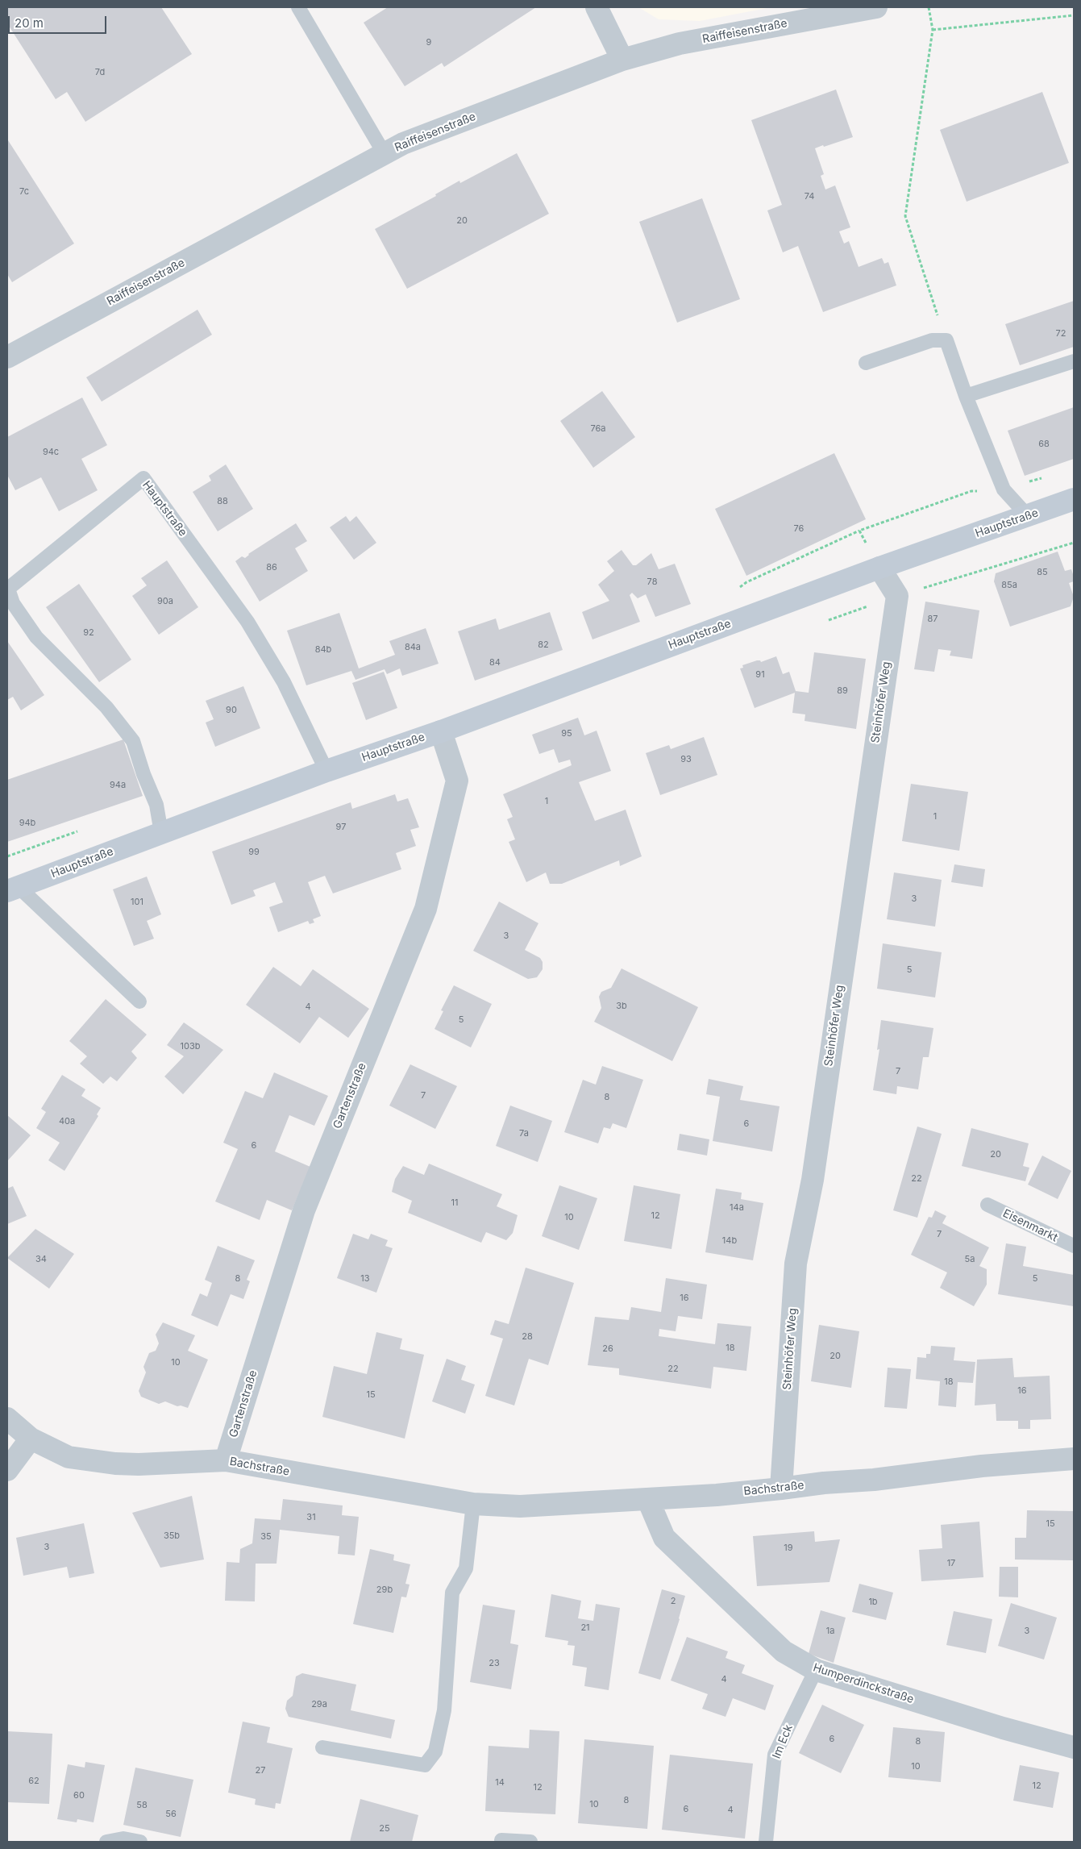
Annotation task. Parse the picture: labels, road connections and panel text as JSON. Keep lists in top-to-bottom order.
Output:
{
  "streets": {
    "main road": ["Hauptstraße"],
    "street": [
      "Raiffeisenstraße",
      "Steinhöfer Weg",
      "Gartenstraße",
      "Bachstraße",
      "Humperdinckstraße"
    ],
    "lane": ["Eisenmarkt", "Im Eck"]
  },
  "crossings": [
    ["Hauptstraße", "Steinhöfer Weg"],
    ["Hauptstraße", "Gartenstraße"],
    ["Steinhöfer Weg", "Bachstraße"],
    ["Gartenstraße", "Bachstraße"],
    ["Bachstraße", "Humperdinckstraße"],
    ["Humperdinckstraße", "Im Eck"]
  ],
  "house_numbers": [
    "9",
    "7d",
    "7c",
    "74",
    "20",
    "72",
    "76a",
    "68",
    "94c",
    "88",
    "76",
    "86",
    "85",
    "78",
    "85a",
    "90a",
    "87",
    "92",
    "82",
    "84a",
    "84b",
    "84",
    "91",
    "89",
    "90",
    "95",
    "93",
    "94a",
    "1",
    "1",
    "94b",
    "97",
    "99",
    "3",
    "101",
    "3",
    "5",
    "3b",
    "4",
    "5",
    "103b",
    "7",
    "7",
    "8",
    "40a",
    "6",
    "7a",
    "6",
    "20",
    "22",
    "11",
    "14a",
    "12",
    "10",
    "7",
    "14b",
    "34",
    "5a",
    "8",
    "13",
    "5",
    "16",
    "28",
    "18",
    "26",
    "20",
    "10",
    "22",
    "18",
    "16",
    "15",
    "31",
    "15",
    "35b",
    "35",
    "3",
    "19",
    "17",
    "29b",
    "2",
    "1b",
    "21",
    "1a",
    "3",
    "23",
    "4",
    "29a",
    "6",
    "8",
    "10",
    "27",
    "62",
    "14",
    "12",
    "12",
    "60",
    "8",
    "10",
    "58",
    "6",
    "4",
    "56",
    "25"
  ],
  "scale_bar": "20 m"
}
